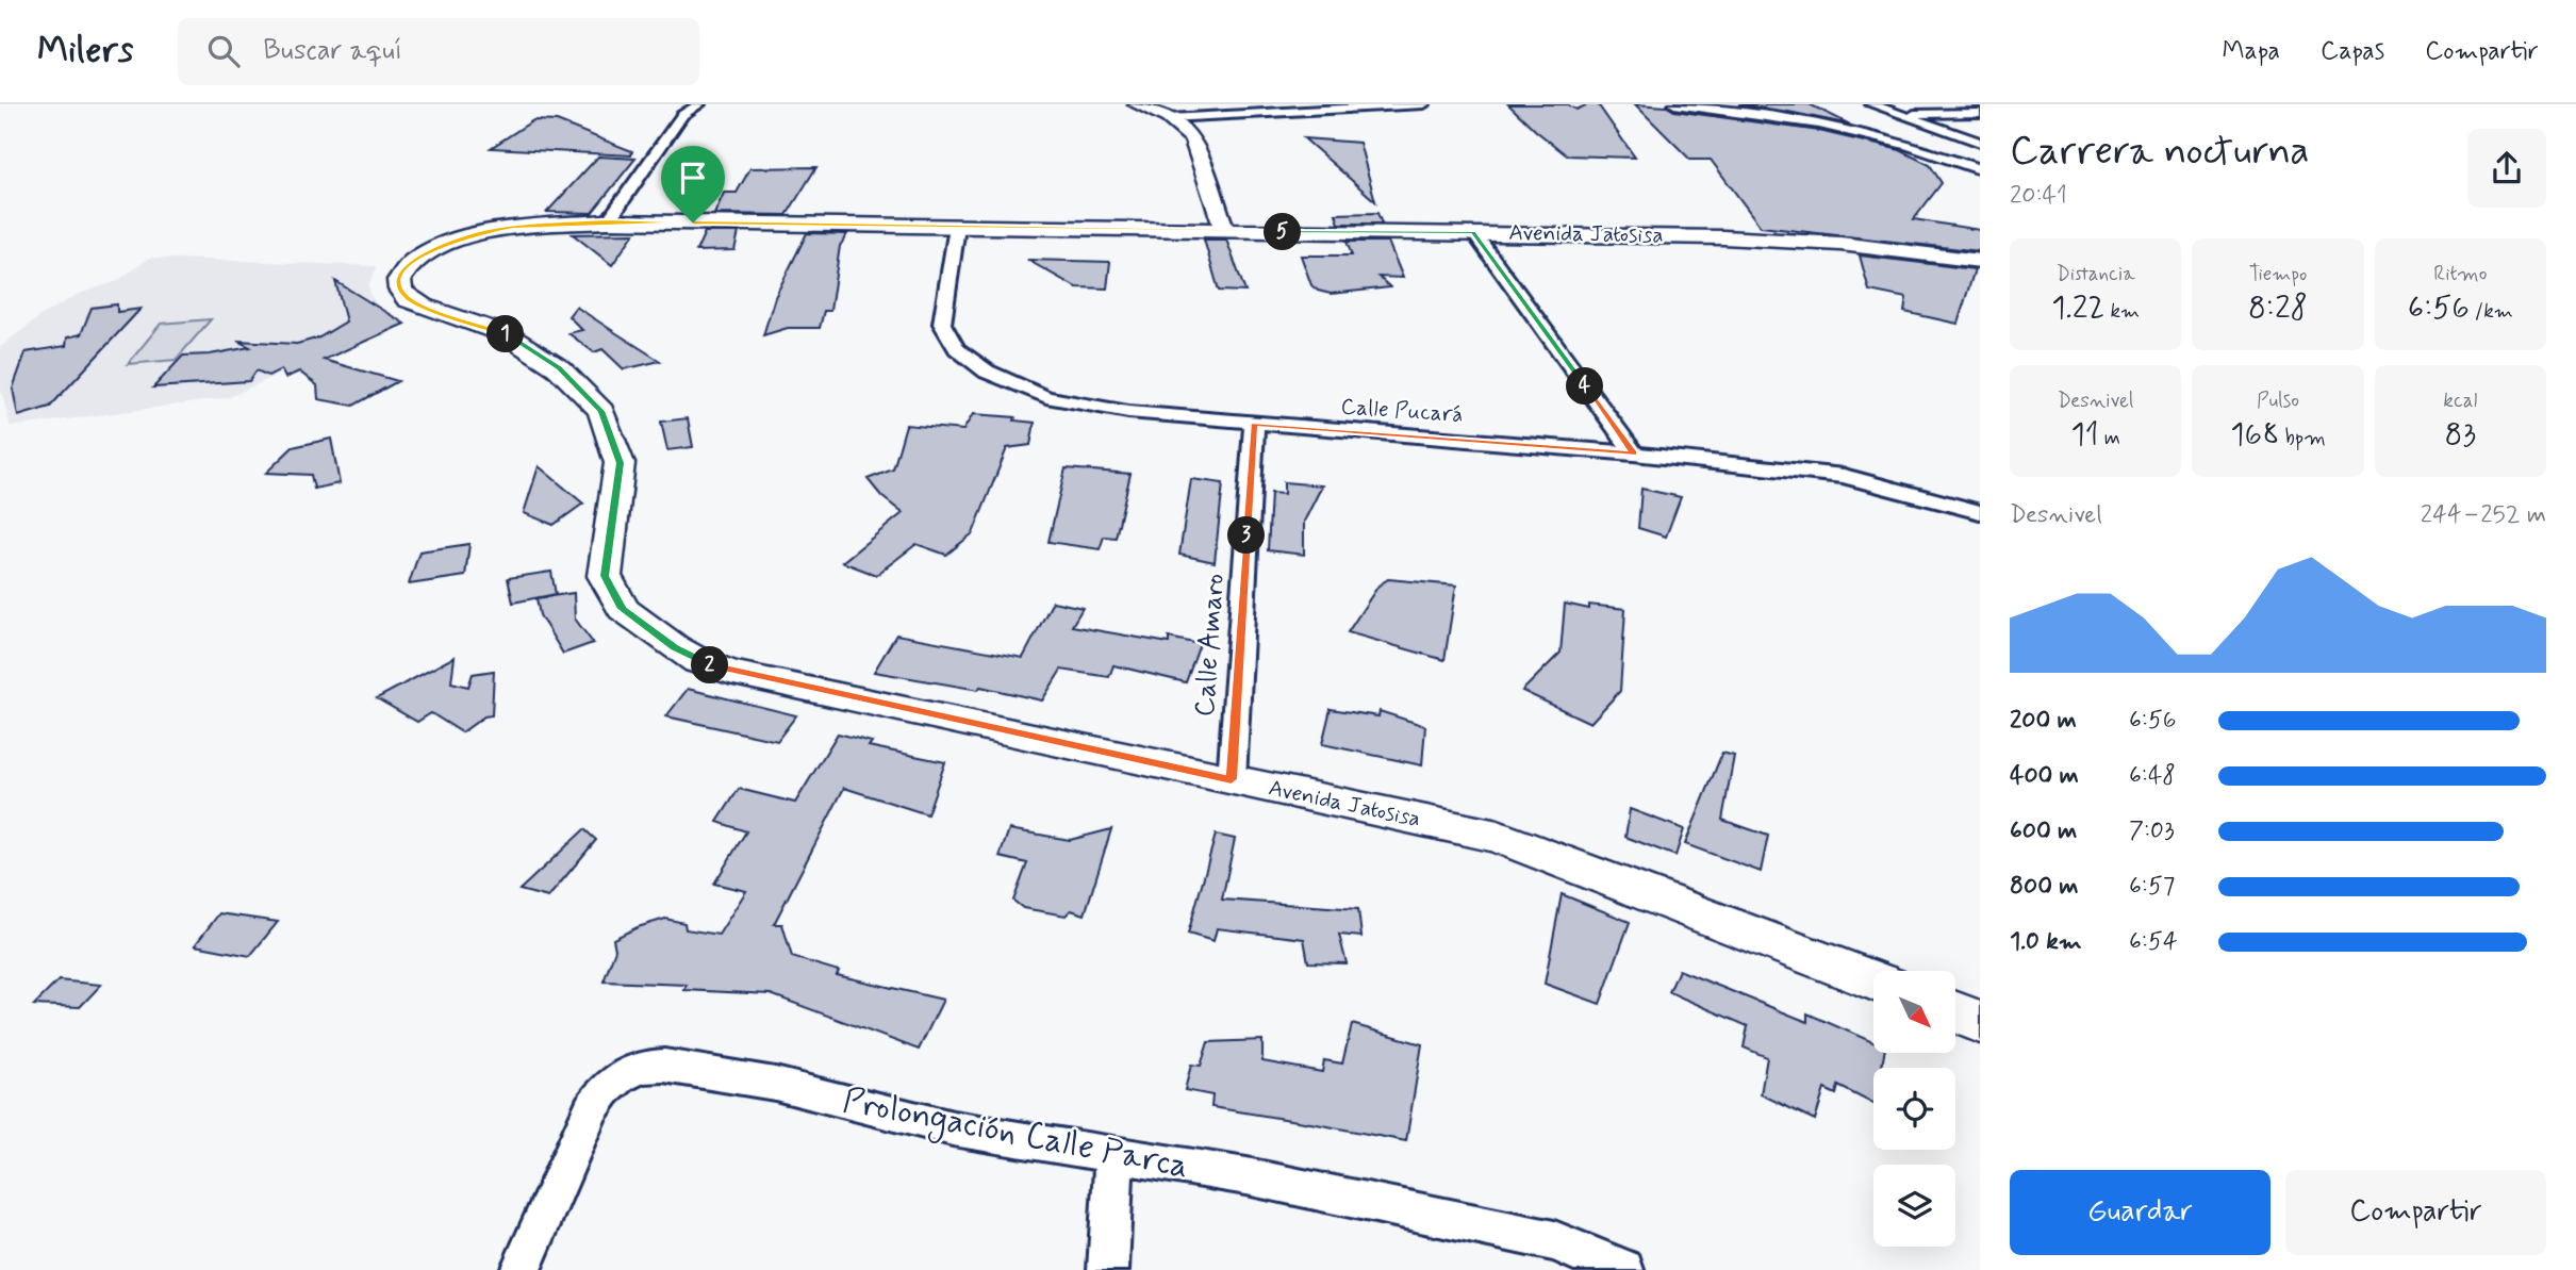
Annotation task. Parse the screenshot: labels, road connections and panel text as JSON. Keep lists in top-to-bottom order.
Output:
{
  "streets": {
    "street": [
      "Avenida Jatosisa",
      "Calle Pucará",
      "Calle Amaro",
      "Prolongación Calle Parca"
    ]
  },
  "crossings": [
    ["Avenida Jatosisa", "Calle Pucará"],
    ["Avenida Jatosisa", "Calle Amaro"],
    ["Calle Pucará", "Calle Amaro"]
  ],
  "north": "bottom right",
  "page": {
    "header": "Milers",
    "search": "Buscar aquí",
    "nav": ["Mapa", "Capas", "Compartir"],
    "heading": ["Carrera nocturna", "20:41"],
    "pins": [
      "5",
      "1",
      "4",
      "3",
      "2"
    ],
    "stats": [
      ["Distancia", "1.22 km"],
      ["Tiempo", "8:28"],
      ["Ritmo", "6:56 /km"],
      ["Desnivel", "11 m"],
      ["Pulso", "168 bpm"],
      ["kcal", "83"]
    ],
    "chart": ["Desnivel", "244–252 m"],
    "list": [
      {
        "name": "200 m",
        "note": "6:56"
      },
      {
        "name": "400 m",
        "note": "6:48"
      },
      {
        "name": "600 m",
        "note": "7:03"
      },
      {
        "name": "800 m",
        "note": "6:57"
      },
      {
        "name": "1.0 km",
        "note": "6:54"
      }
    ],
    "buttons": ["Guardar", "Compartir"]
  }
}
